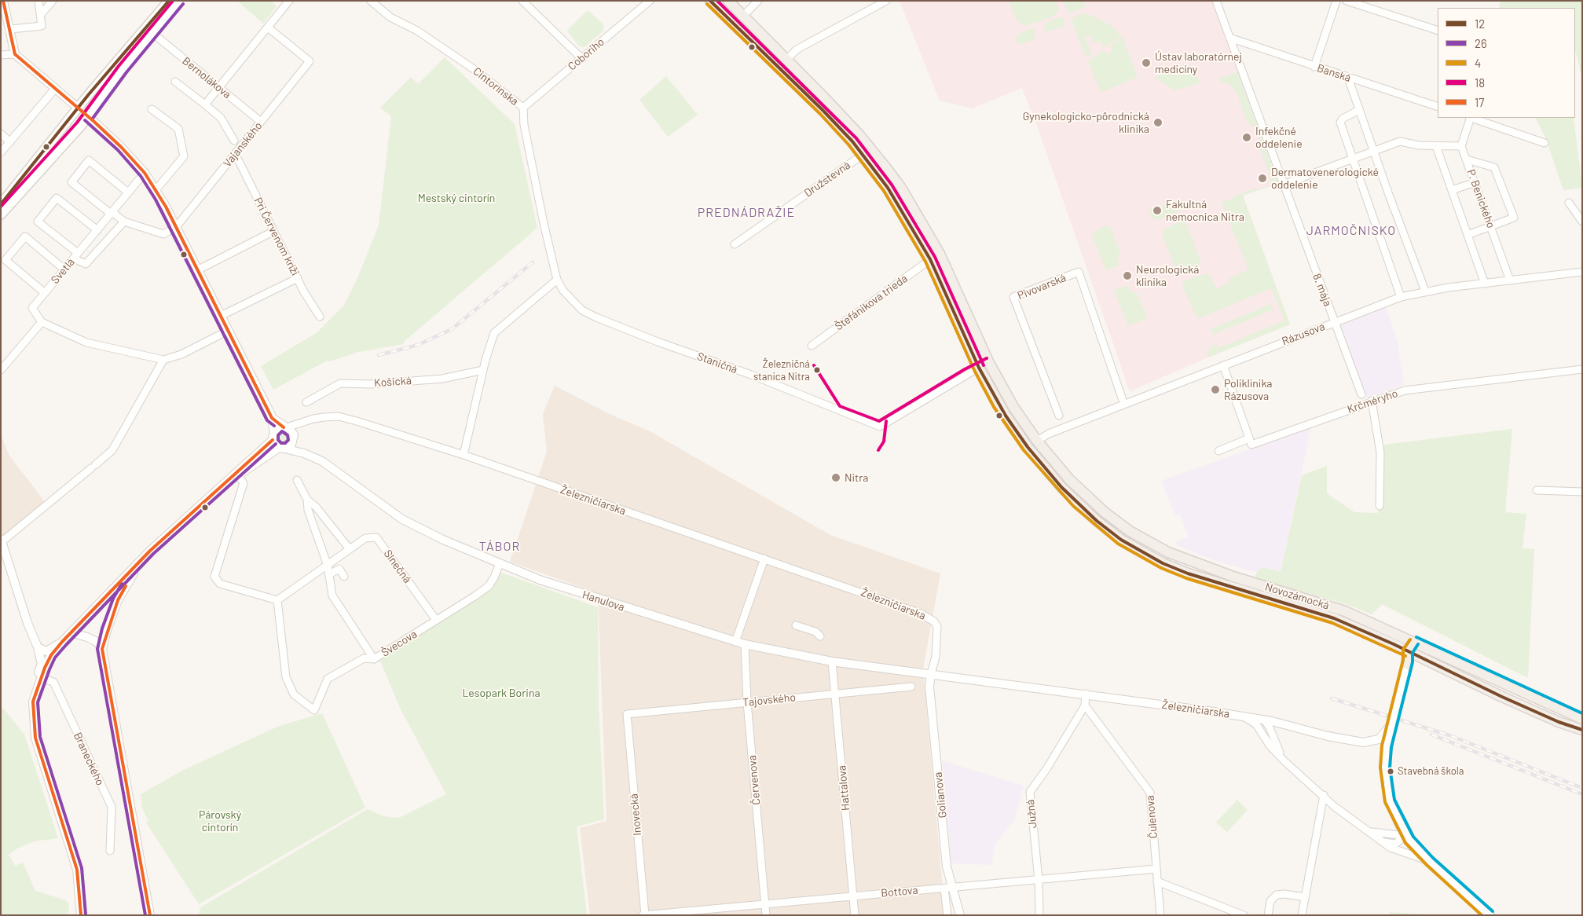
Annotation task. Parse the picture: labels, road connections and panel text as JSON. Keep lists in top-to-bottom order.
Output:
{
  "streets": {
    "main road": ["Novozámocká"],
    "street": [
      "Coboriho",
      "Banská",
      "Bernolákova",
      "Cintorínska",
      "Vajanského",
      "Družstevná",
      "P. Benického",
      "Pri Červenom kríži",
      "Svetlá",
      "Pivovarská",
      "8. mája",
      "Štefánikova trieda",
      "Rázusova",
      "Staničná",
      "Košická",
      "Krčméryho",
      "Železničiarska",
      "Slnečná",
      "Hanulova",
      "Švecova",
      "Tajovského",
      "Braneckého",
      "Červenova",
      "Hattalova",
      "Golianova",
      "Južná",
      "Inovecká",
      "Čulenova",
      "Bottova"
    ]
  },
  "crossings": [
    ["Coboriho", "Cintorínska"],
    ["Banská", "8. mája"],
    ["Bernolákova", "Vajanského"],
    ["Cintorínska", "Staničná"],
    ["Vajanského", "Pri Červenom kríži"],
    ["P. Benického", "Rázusova"],
    ["Pivovarská", "Rázusova"],
    ["8. mája", "Rázusova"],
    ["Rázusova", "Novozámocká"],
    ["Železničiarska", "Hanulova"],
    ["Železničiarska", "Golianova"],
    ["Slnečná", "Švecova"],
    ["Hanulova", "Švecova"],
    ["Hanulova", "Červenova"],
    ["Hanulova", "Hattalova"],
    ["Hanulova", "Golianova"],
    ["Tajovského", "Červenova"],
    ["Tajovského", "Hattalova"],
    ["Tajovského", "Inovecká"],
    ["Červenova", "Bottova"],
    ["Hattalova", "Bottova"],
    ["Golianova", "Bottova"],
    ["Južná", "Čulenova"],
    ["Južná", "Bottova"],
    ["Inovecká", "Bottova"],
    ["Čulenova", "Bottova"]
  ],
  "districts": ["PREDNÁDRAŽIE", "JARMOČNISKO", "TÁBOR"],
  "parks": ["Mestský cintorín", "Lesopark Borina", "Párovský cintorín"],
  "places": [
    "Ústav laboratórnej medicíny",
    "Gynekologicko-pôrodnická klinika",
    "Infekčné oddelenie",
    "Dermatovenerologické oddelenie",
    "Fakultná nemocnica Nitra",
    "Neurologická klinika",
    "Železničná stanica Nitra",
    "Poliklinika Rázusova",
    "Nitra",
    "Stavebná škola"
  ],
  "lines": [
    "transit line 12",
    "transit line 18",
    "transit line 17",
    "transit line 26",
    "transit line 4"
  ],
  "legend": [
    "12",
    "26",
    "4",
    "18",
    "17"
  ]
}
